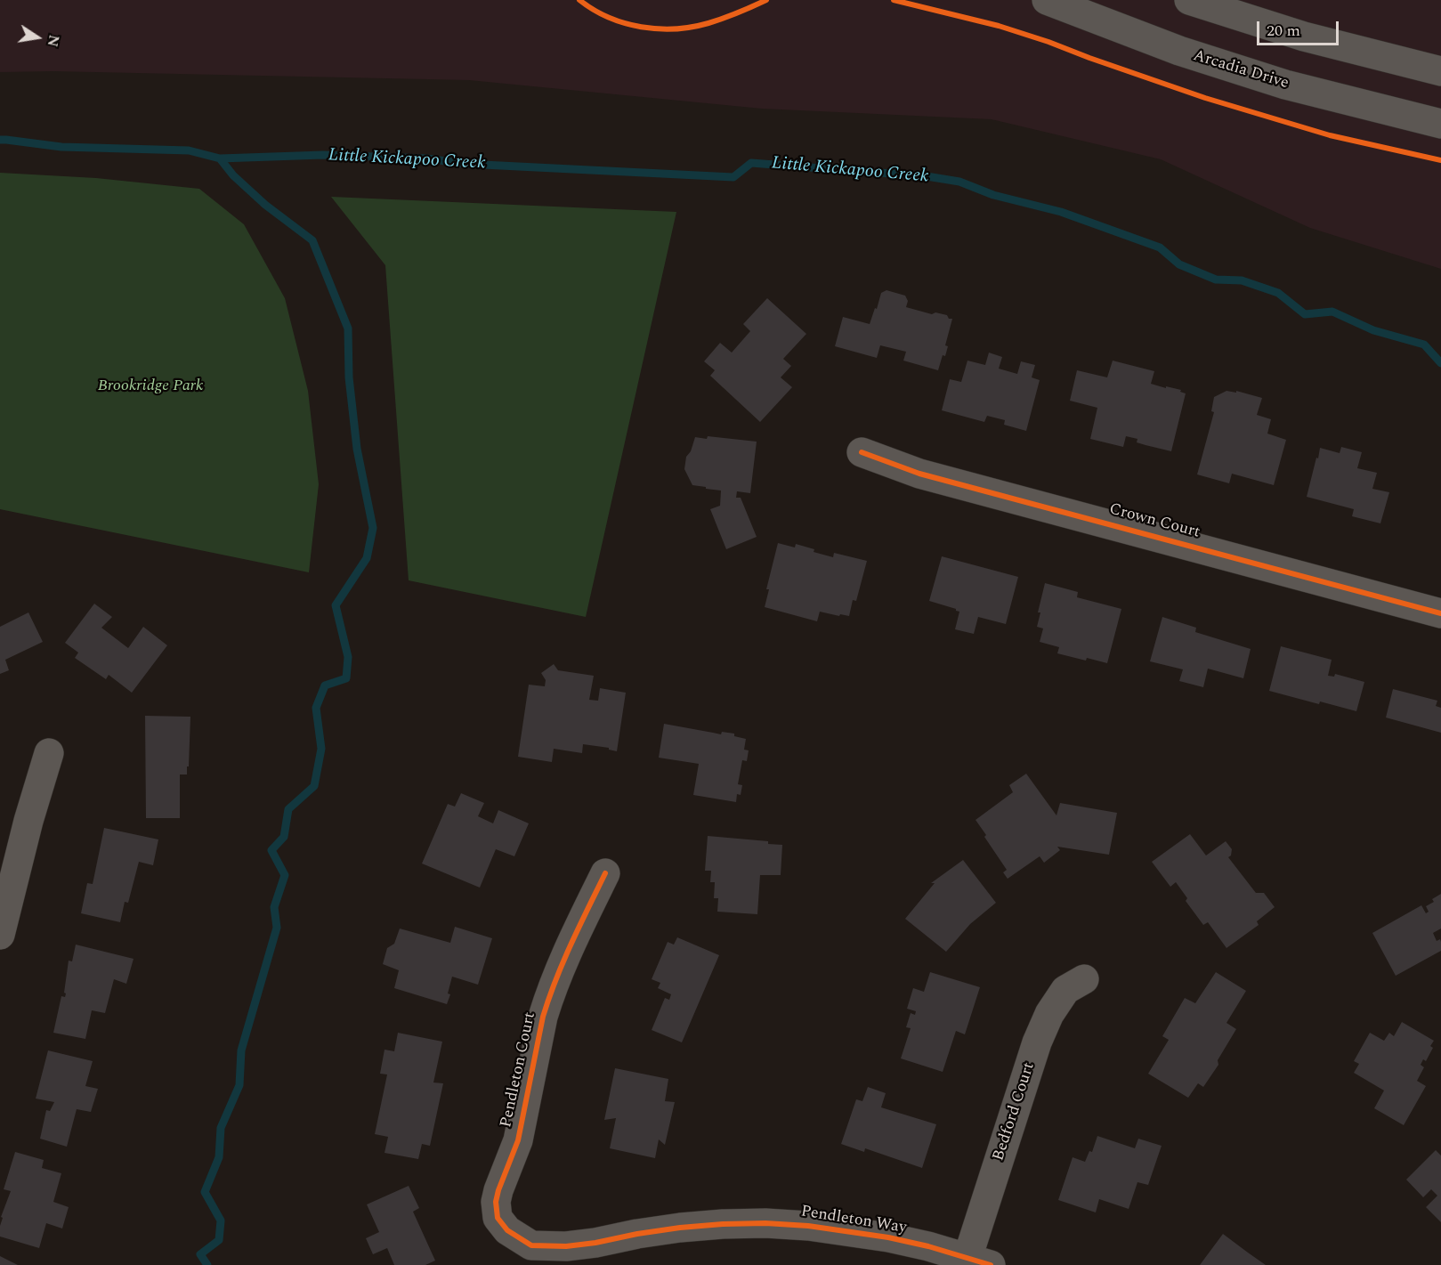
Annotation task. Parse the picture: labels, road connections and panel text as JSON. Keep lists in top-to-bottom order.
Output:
{
  "streets": {
    "street": [
      "Arcadia Drive",
      "Crown Court",
      "Pendleton Court",
      "Bedford Court",
      "Pendleton Way"
    ]
  },
  "crossings": [
    ["Pendleton Court", "Pendleton Way"],
    ["Bedford Court", "Pendleton Way"]
  ],
  "water": ["Little Kickapoo Creek"],
  "parks": ["Brookridge Park"],
  "scale_bar": "20 m",
  "north": "right"
}
